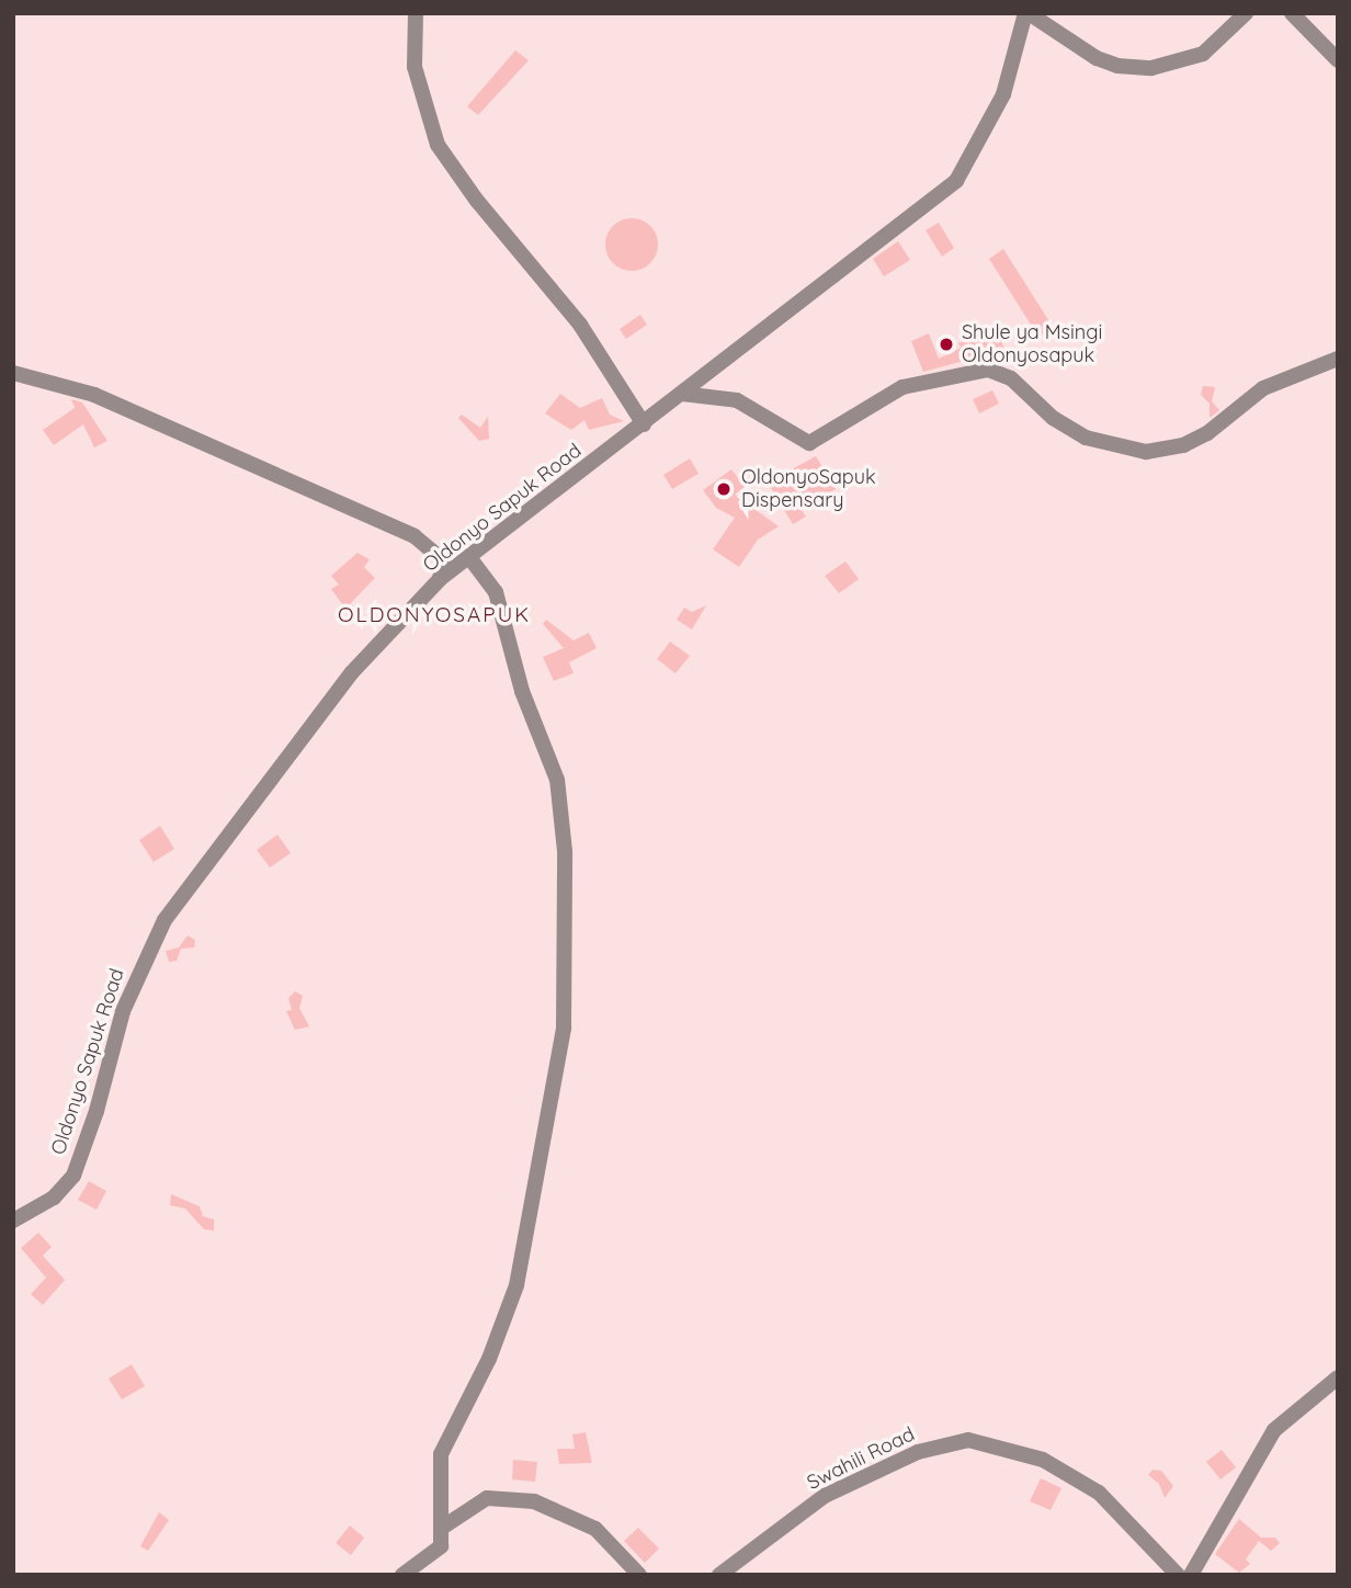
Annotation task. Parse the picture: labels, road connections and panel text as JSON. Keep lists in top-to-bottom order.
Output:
{
  "streets": {
    "street": ["Oldonyo Sapuk Road", "Swahili Road"]
  },
  "districts": ["OLDONYOSAPUK"],
  "places": ["Shule ya Msingi Oldonyosapuk", "OldonyoSapuk Dispensary"]
}
